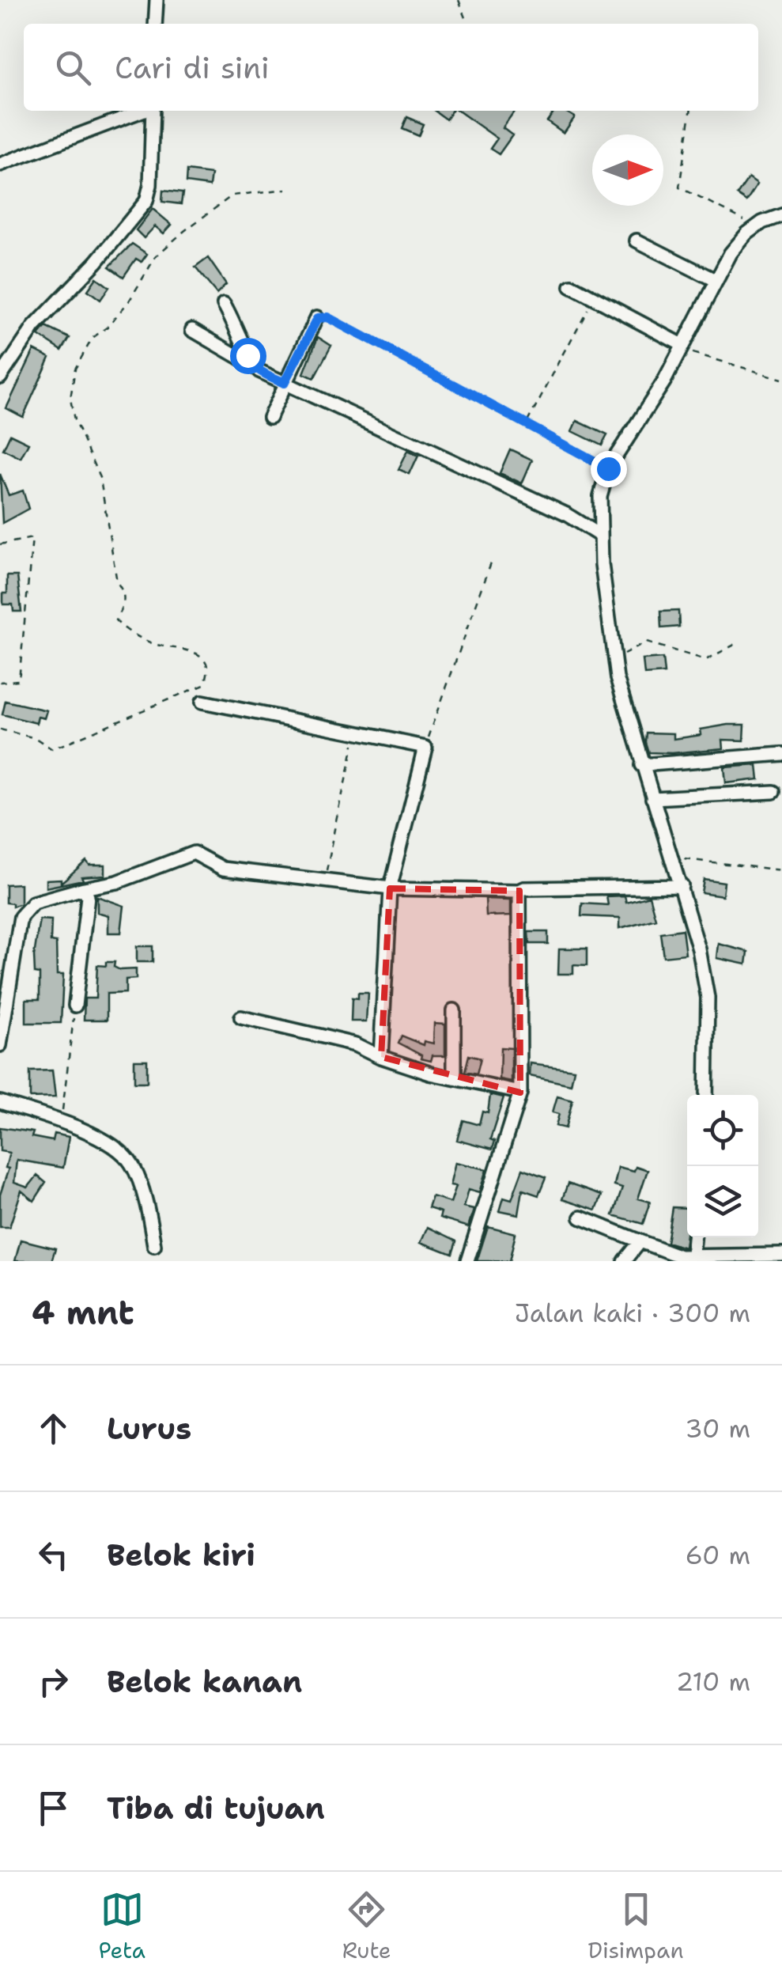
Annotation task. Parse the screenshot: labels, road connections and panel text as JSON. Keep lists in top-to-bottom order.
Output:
{
  "north": "right",
  "page": {
    "search": "Cari di sini",
    "heading": ["4 mnt", "Jalan kaki · 300 m"],
    "list": [
      ["Lurus", "30 m"],
      ["Belok kiri", "60 m"],
      ["Belok kanan", "210 m"],
      "Tiba di tujuan"
    ],
    "nav": ["Peta", "Rute", "Disimpan"]
  }
}
